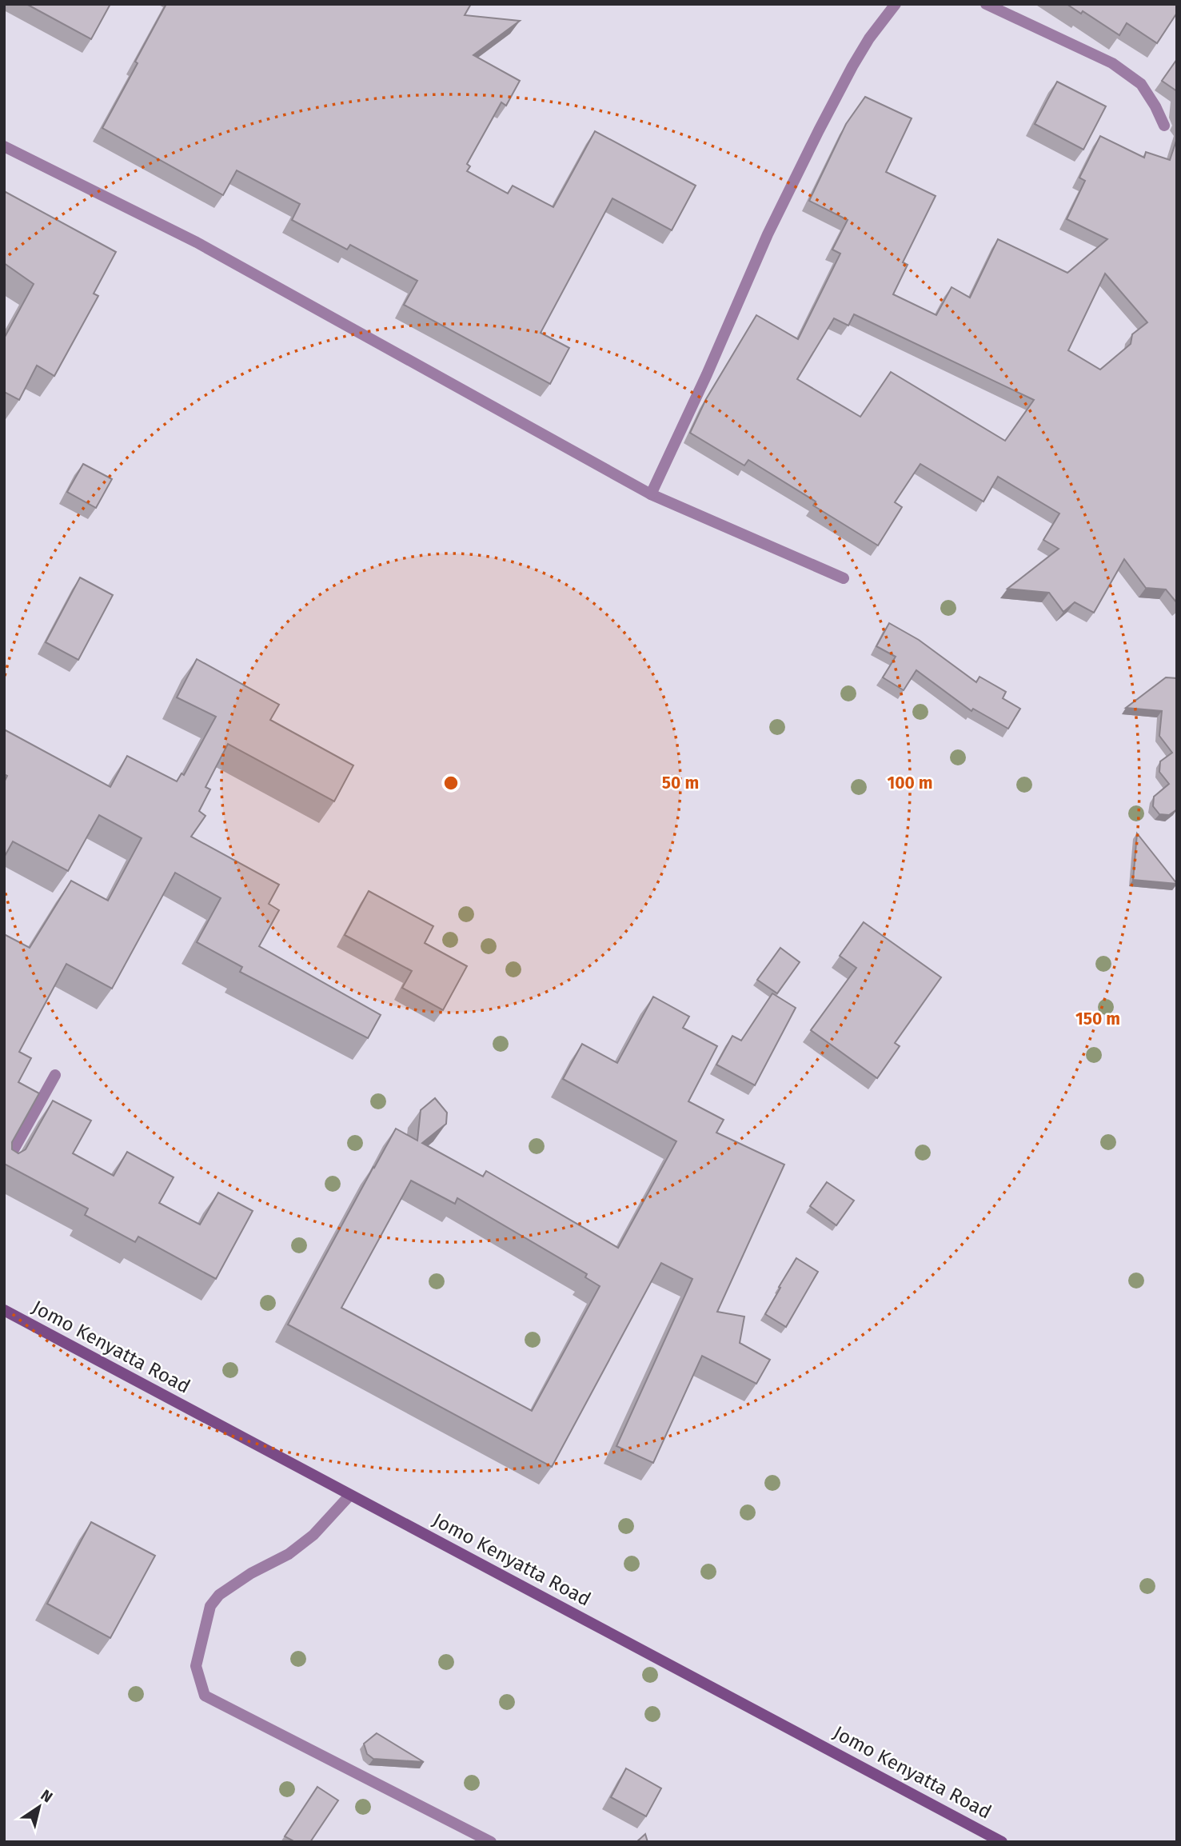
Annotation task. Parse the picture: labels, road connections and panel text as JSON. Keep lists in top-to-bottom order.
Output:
{
  "streets": {
    "main road": ["Jomo Kenyatta Road"]
  },
  "north": "top right",
  "rings": ["50 m", "100 m", "150 m"]
}
